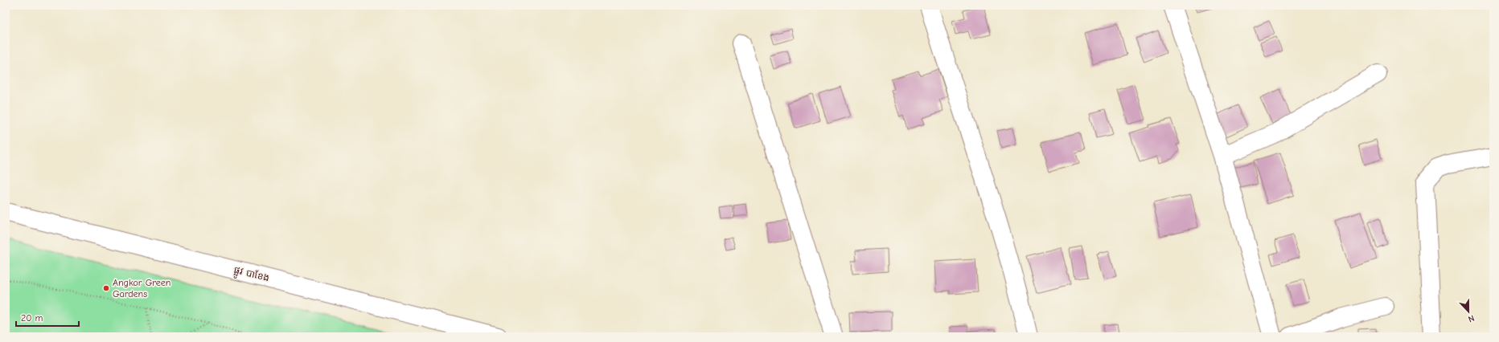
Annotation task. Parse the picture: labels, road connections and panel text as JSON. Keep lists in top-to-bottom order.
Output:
{
  "streets": {
    "street": ["ផ្លូវ បាខែង"]
  },
  "places": ["Angkor Green Gardens"],
  "scale_bar": "20 m",
  "north": "bottom"
}
